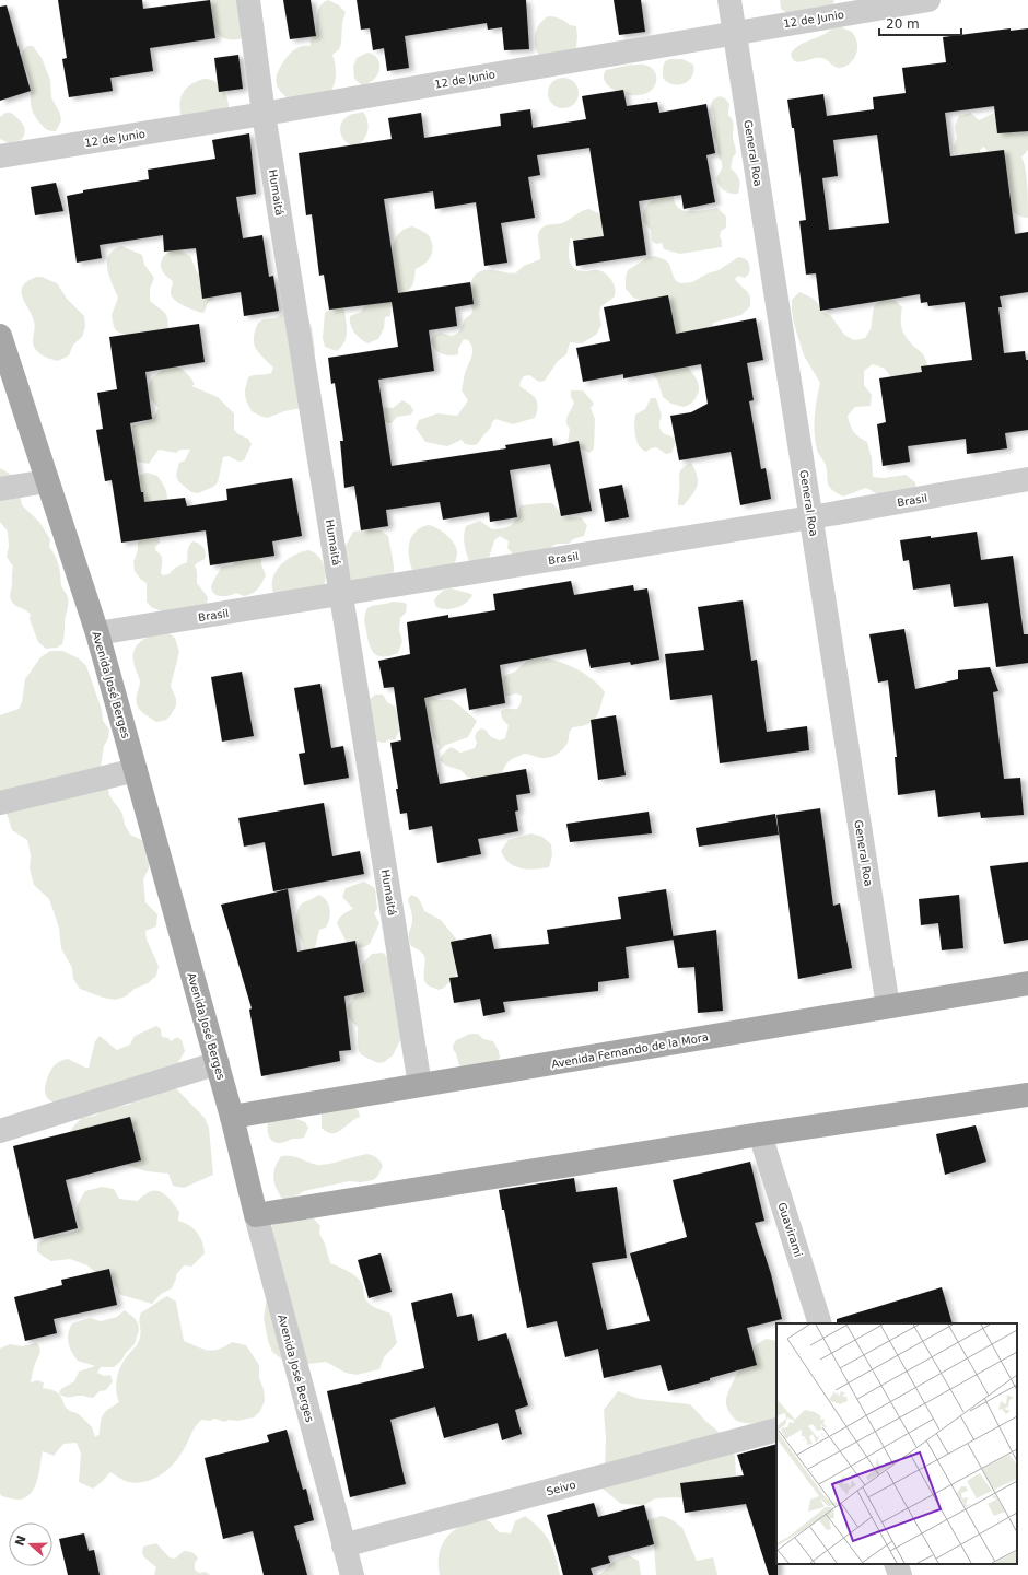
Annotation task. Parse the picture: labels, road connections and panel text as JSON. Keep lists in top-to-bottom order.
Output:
{
  "streets": {
    "main road": ["Avenida José Berges", "Avenida Fernando de la Mora"],
    "street": [
      "12 de Junio",
      "General Roa",
      "Humaitá",
      "Brasil",
      "Guavirami",
      "Seivo"
    ]
  },
  "crossings": [
    ["12 de Junio", "General Roa"],
    ["12 de Junio", "Humaitá"],
    ["General Roa", "Brasil"],
    ["General Roa", "Avenida Fernando de la Mora"],
    ["Humaitá", "Brasil"],
    ["Humaitá", "Avenida Fernando de la Mora"],
    ["Brasil", "Avenida José Berges"],
    ["Avenida José Berges", "Avenida Fernando de la Mora"],
    ["Avenida José Berges", "Seivo"]
  ],
  "scale_bar": "20 m",
  "north": "left"
}
